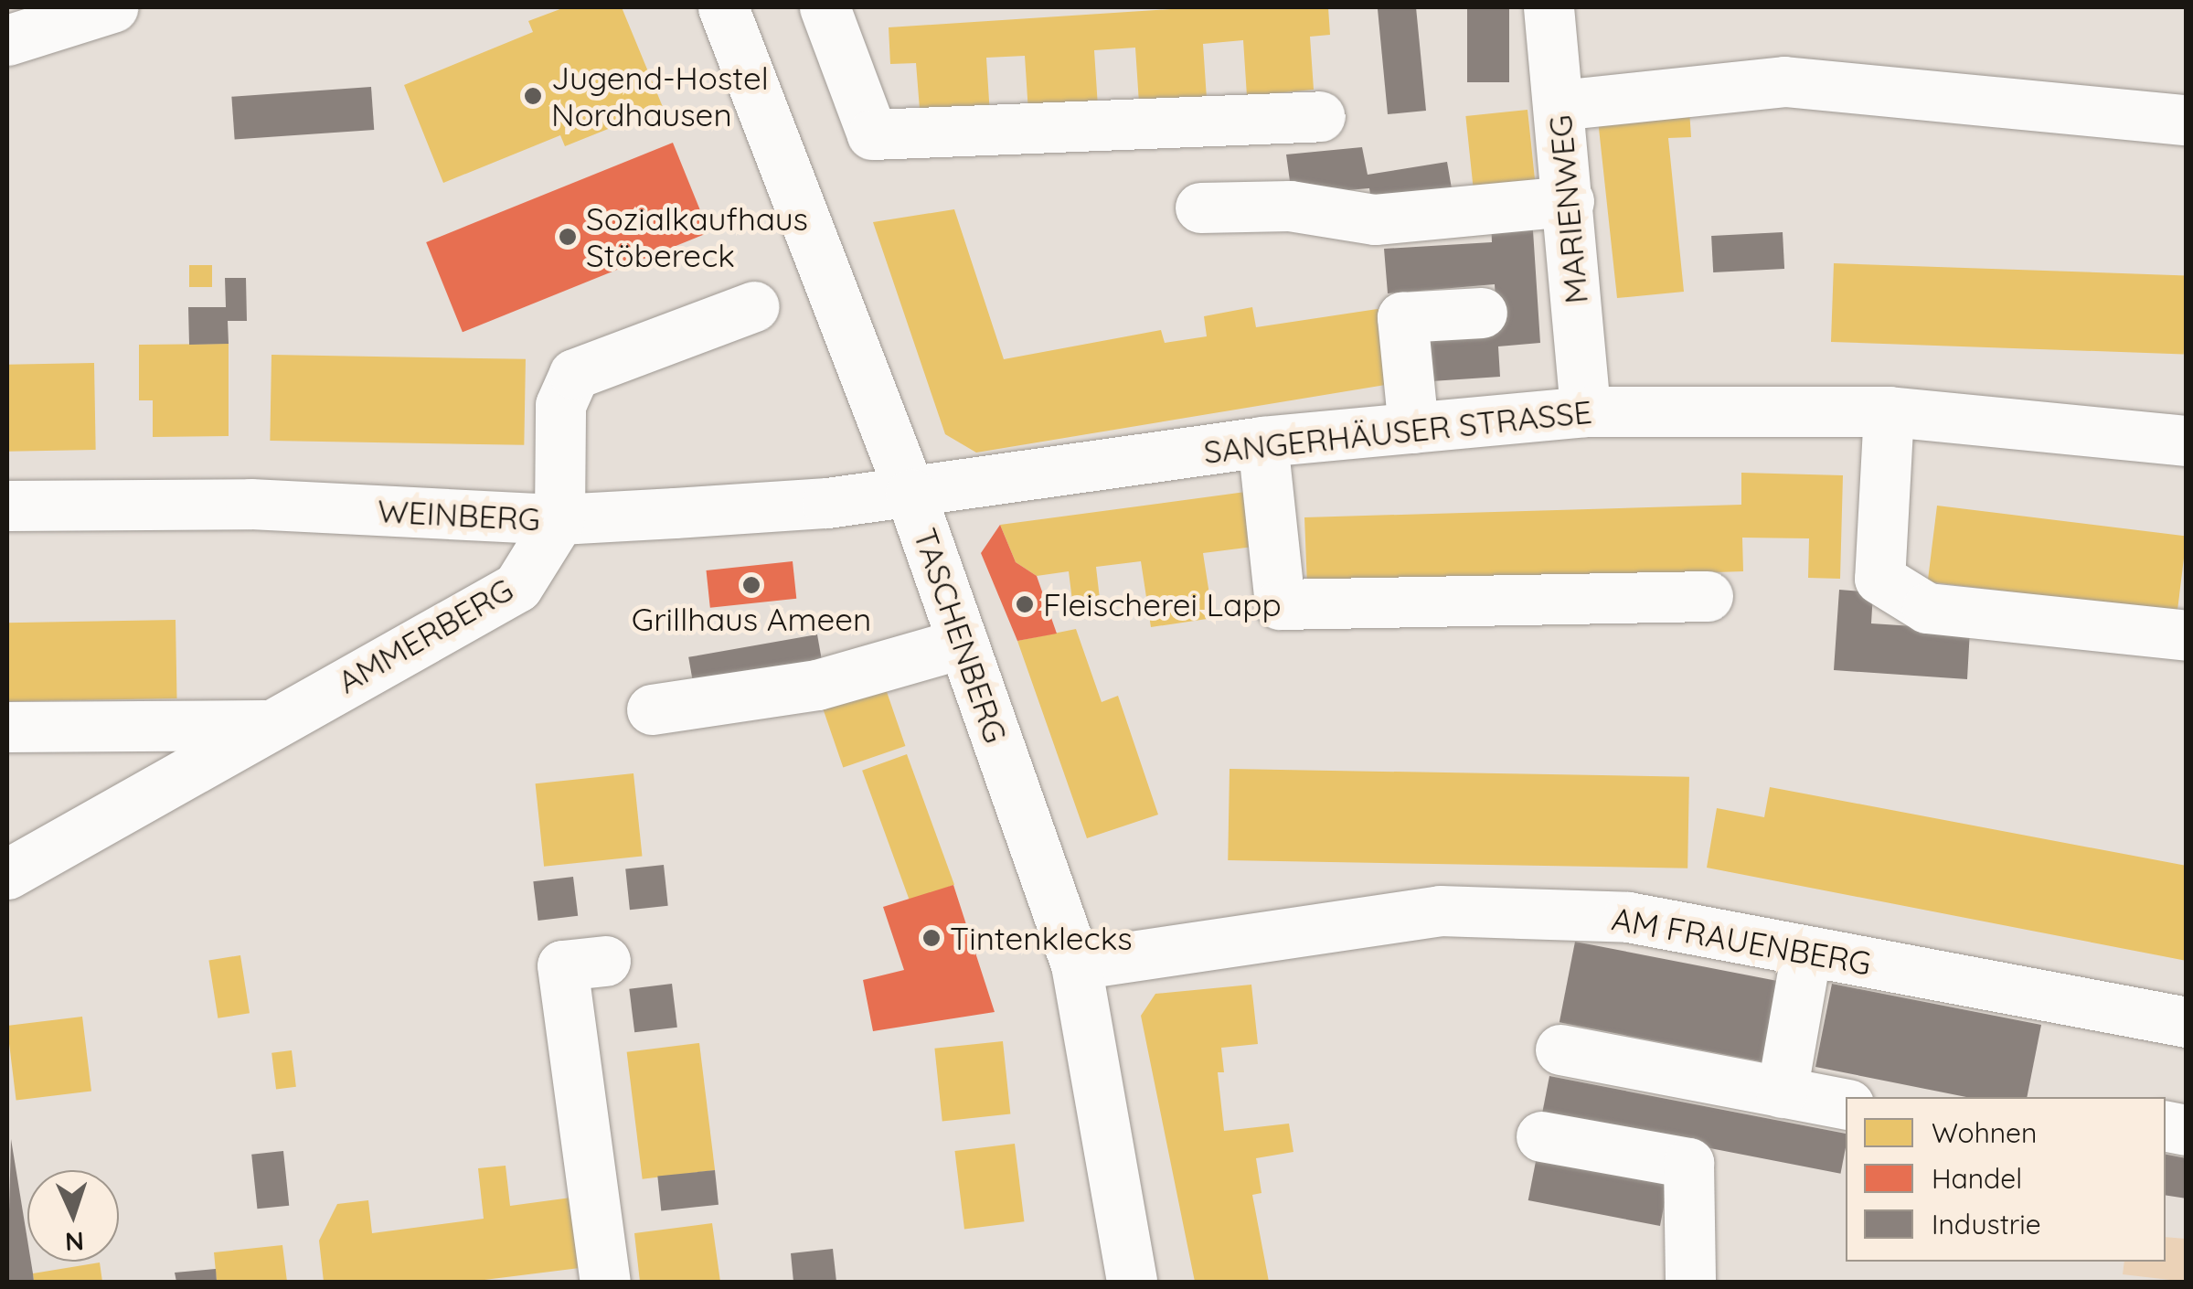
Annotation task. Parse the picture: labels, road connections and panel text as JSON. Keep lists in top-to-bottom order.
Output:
{
  "streets": {
    "street": [
      "MARIENWEG",
      "SANGERHÄUSER STRASSE",
      "WEINBERG",
      "AMMERBERG",
      "TASCHENBERG",
      "AM FRAUENBERG"
    ]
  },
  "crossings": [
    ["MARIENWEG", "SANGERHÄUSER STRASSE"],
    ["SANGERHÄUSER STRASSE", "WEINBERG"],
    ["SANGERHÄUSER STRASSE", "TASCHENBERG"],
    ["WEINBERG", "AMMERBERG"],
    ["WEINBERG", "TASCHENBERG"],
    ["TASCHENBERG", "AM FRAUENBERG"]
  ],
  "places": [
    "Jugend-Hostel Nordhausen",
    "Sozialkaufhaus Stöbereck",
    "Grillhaus Ameen",
    "Fleischerei Lapp",
    "Tintenklecks"
  ],
  "legend": ["Wohnen", "Handel", "Industrie"],
  "north": "bottom"
}
